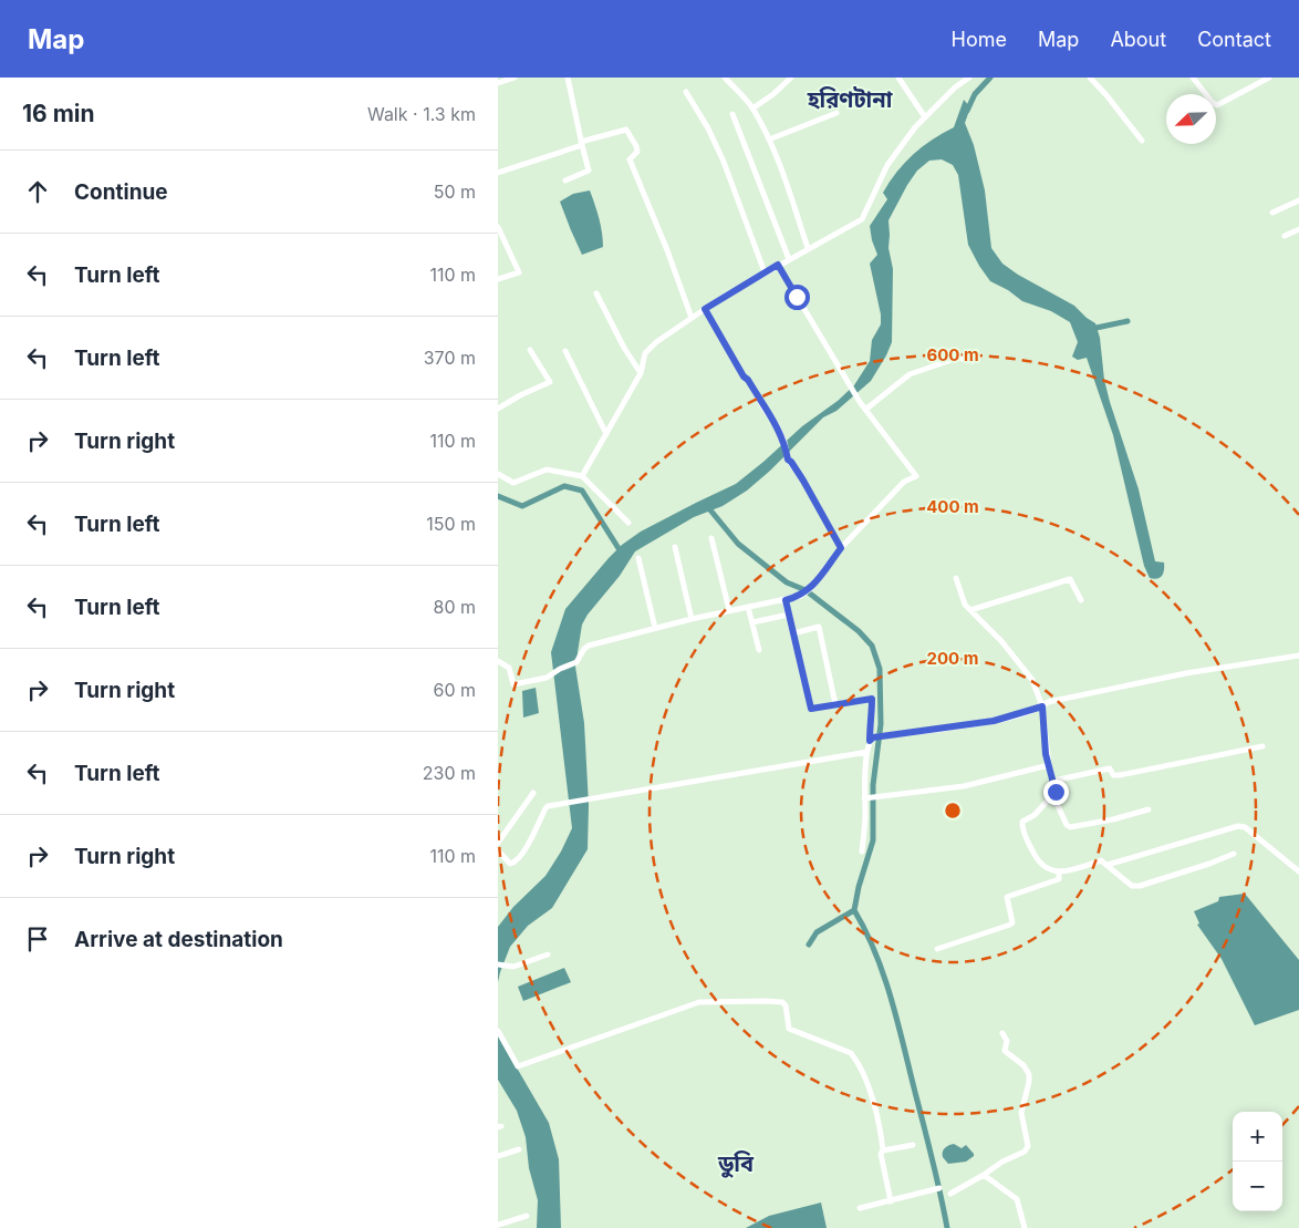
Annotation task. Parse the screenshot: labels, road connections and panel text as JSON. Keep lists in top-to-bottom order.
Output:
{
  "districts": ["হরিণটানা", "ডুবি"],
  "north": "bottom left",
  "page": {
    "header": "Map",
    "nav": [
      "Home",
      "Map",
      "About",
      "Contact"
    ],
    "heading": ["16 min", "Walk · 1.3 km"],
    "list": [
      ["Continue", "50 m"],
      ["Turn left", "110 m"],
      ["Turn left", "370 m"],
      ["Turn right", "110 m"],
      ["Turn left", "150 m"],
      ["Turn left", "80 m"],
      ["Turn right", "60 m"],
      ["Turn left", "230 m"],
      ["Turn right", "110 m"],
      "Arrive at destination"
    ],
    "map_buttons": ["+", "−"]
  },
  "rings": ["600 m", "400 m", "200 m"]
}
